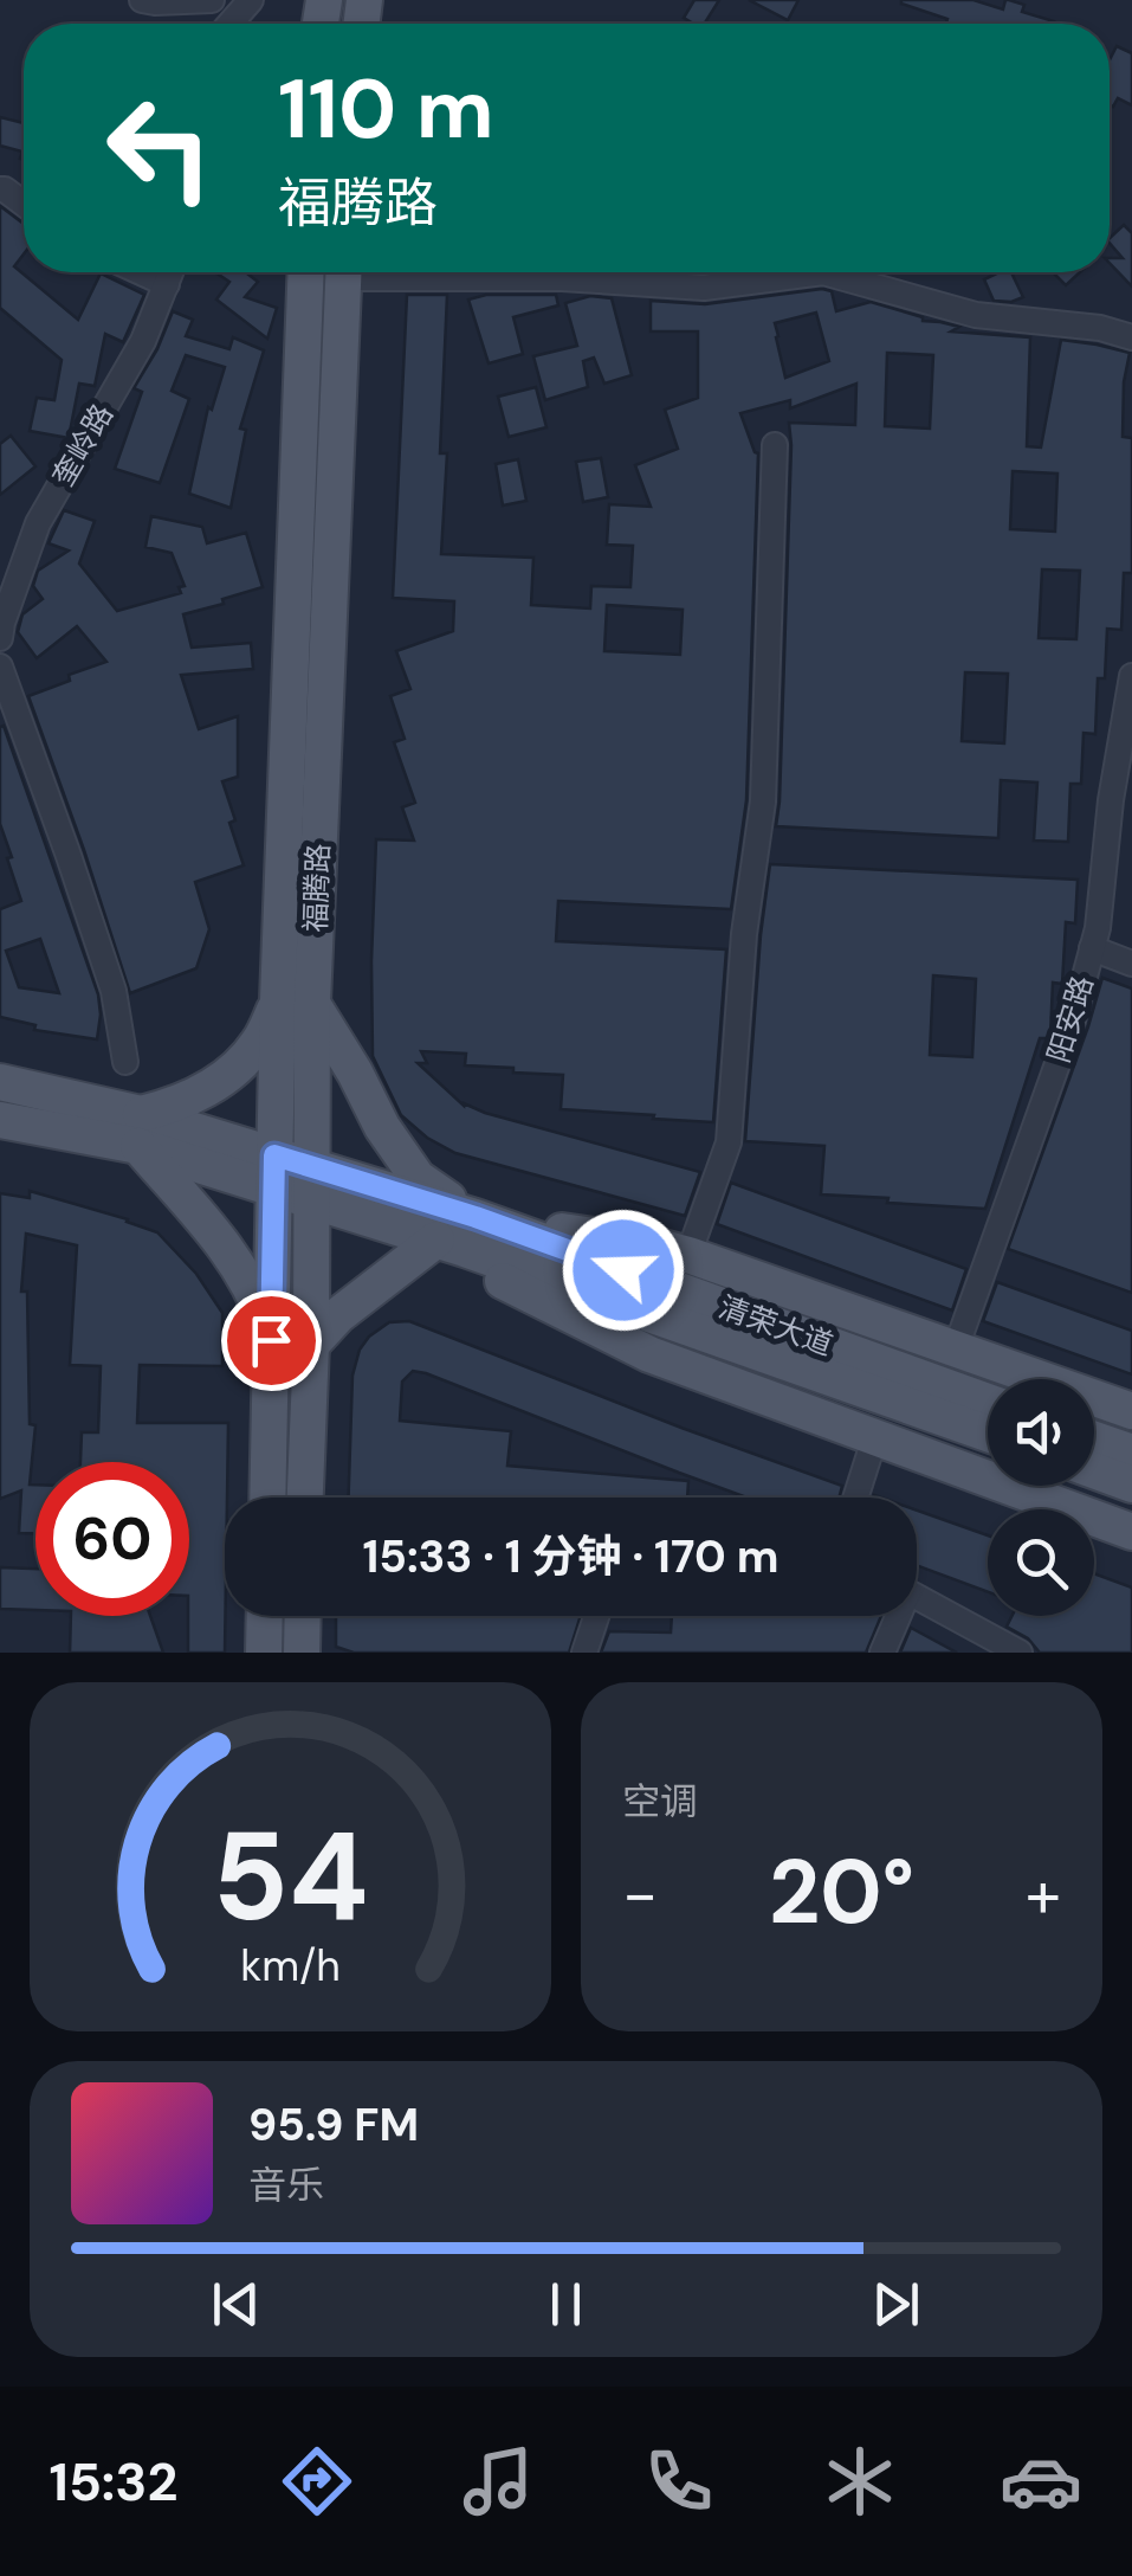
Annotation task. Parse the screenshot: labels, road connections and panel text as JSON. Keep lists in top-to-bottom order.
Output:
{
  "streets": {
    "main road": ["福腾路", "清荣大道"],
    "street": ["奎岭路", "阳安路"]
  },
  "crossings": [
    ["福腾路", "清荣大道"]
  ],
  "page": {
    "turn": ["110 m", "福腾路"],
    "limit": "60",
    "trip": "15:33 · 1 分钟 · 170 m",
    "tile": "空调",
    "heat": ["−", "20°", "+"],
    "song": ["95.9 FM", "音乐"],
    "tabs": "15:32",
    "gauge": ["54", "km/h"]
  }
}
